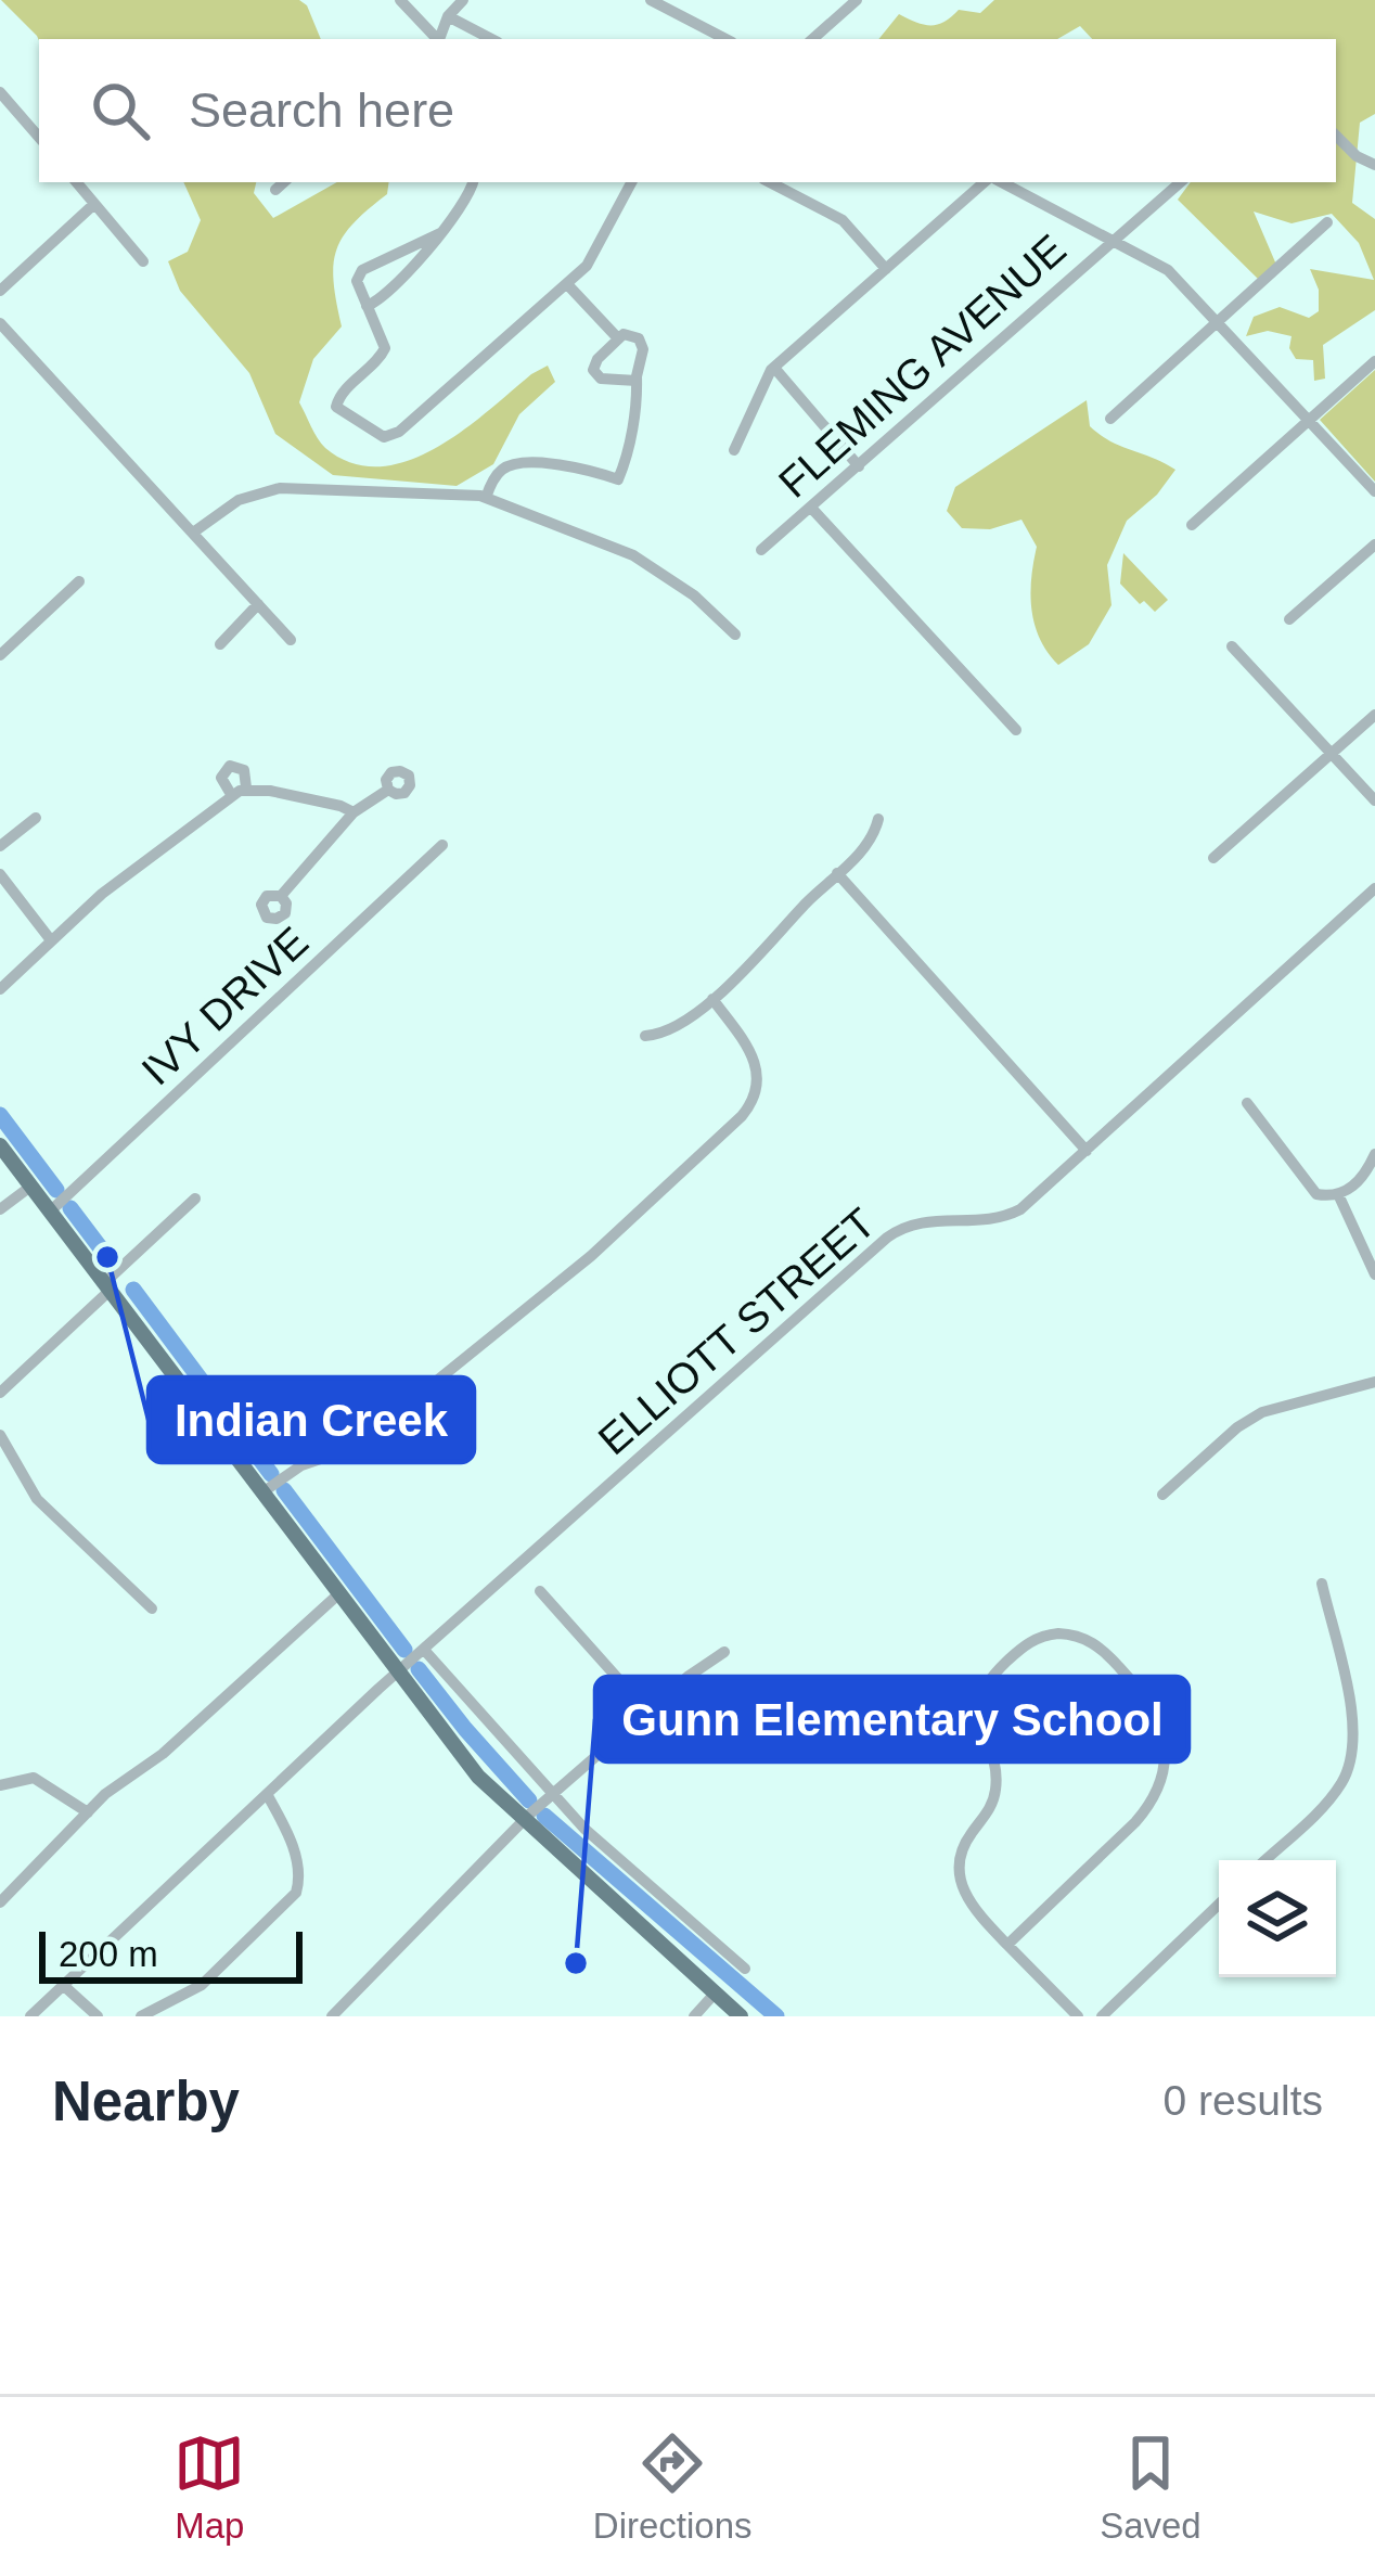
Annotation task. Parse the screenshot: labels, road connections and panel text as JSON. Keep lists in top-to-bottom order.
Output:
{
  "streets": {
    "street": ["FLEMING AVENUE", "IVY DRIVE", "ELLIOTT STREET"]
  },
  "places": ["Indian Creek", "Gunn Elementary School"],
  "scale_bar": "200 m",
  "page": {
    "search": "Search here",
    "scale": "200 m",
    "heading": ["Nearby", "0 results"],
    "nav": ["Map", "Directions", "Saved"]
  }
}
